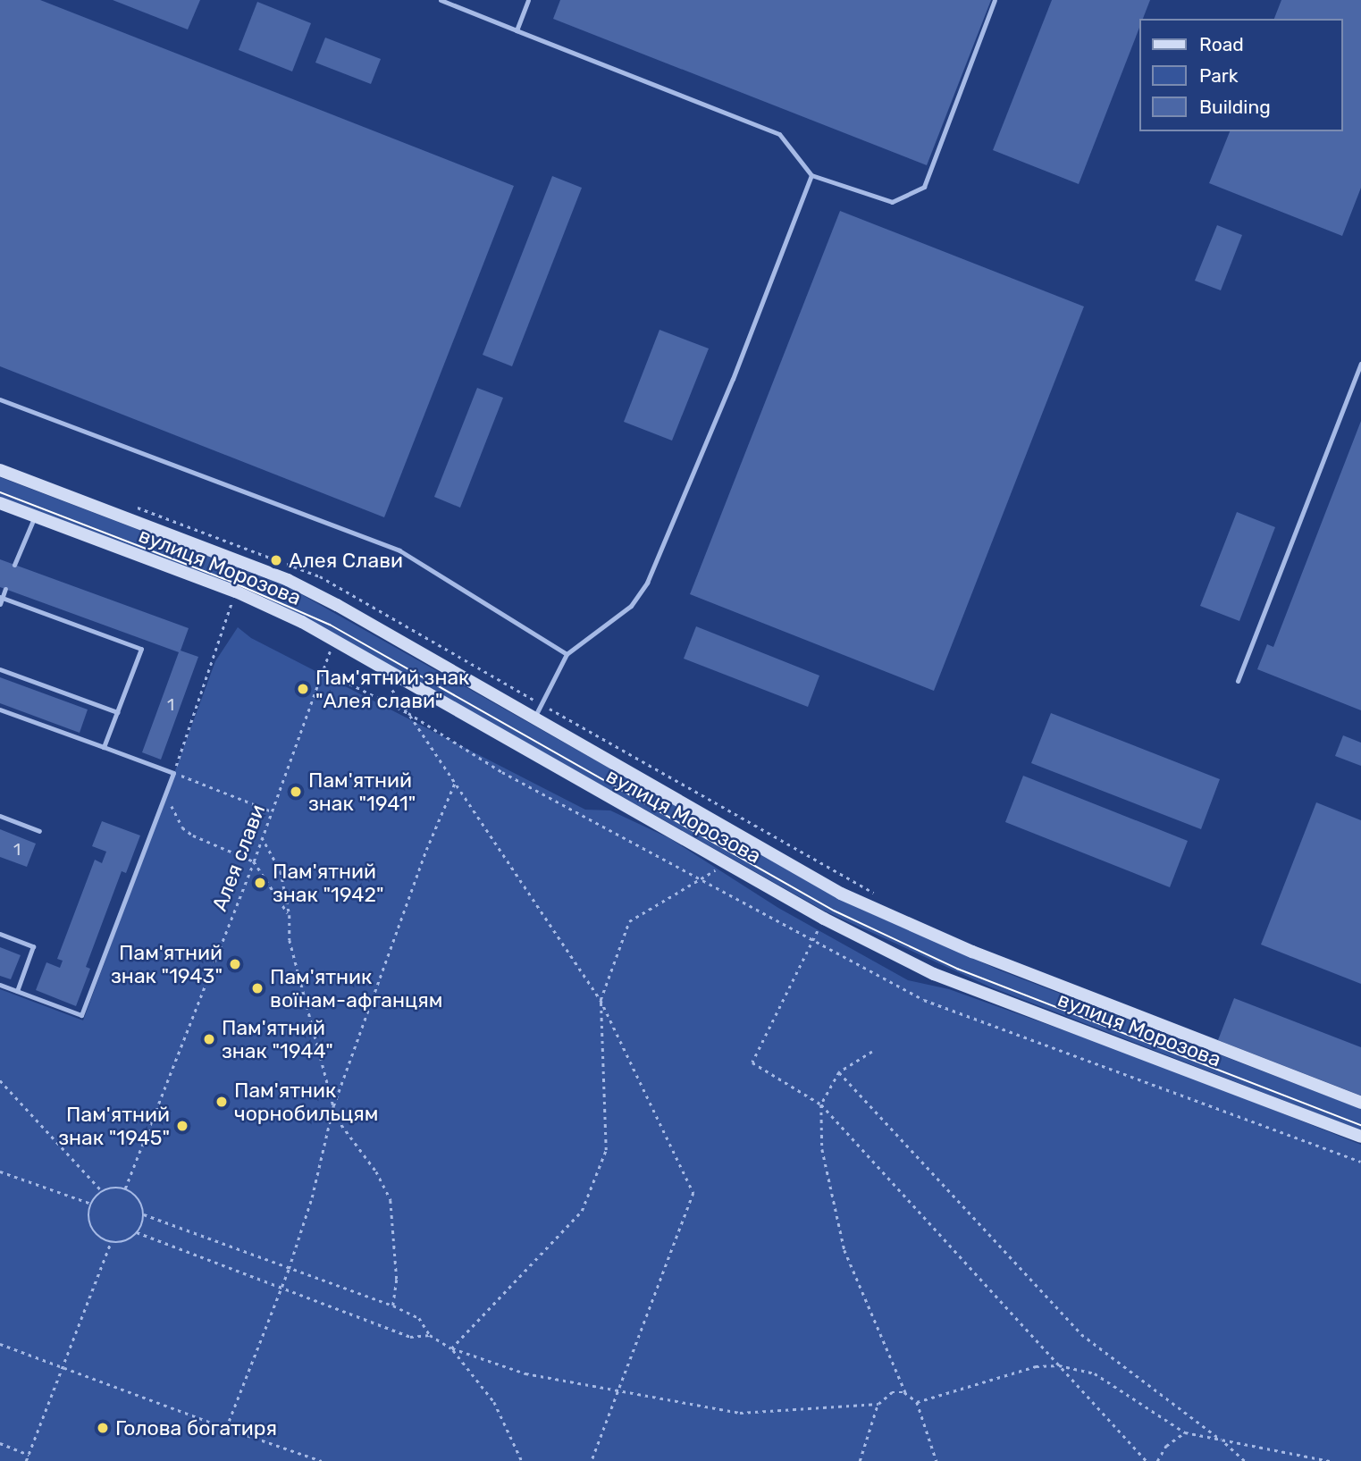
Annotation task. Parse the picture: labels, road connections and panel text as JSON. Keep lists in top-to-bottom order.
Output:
{
  "streets": {
    "main road": ["вулиця Морозова"],
    "path": ["Алея слави"]
  },
  "crossings": [
    ["вулиця Морозова", "Алея слави"]
  ],
  "places": [
    "Aлея Слави",
    "Пам'ятний знак \"Алея слави\"",
    "Пам'ятний знак \"1941\"",
    "Пам'ятний знак \"1942\"",
    "Пам'ятний знак \"1943\"",
    "Пам'ятник воїнам-афганцям",
    "Пам'ятний знак \"1944\"",
    "Пам'ятник чорнобильцям",
    "Пам'ятний знак \"1945\"",
    "Голова богатиря"
  ],
  "house_numbers": ["1", "1"],
  "legend": ["Road", "Park", "Building"]
}
